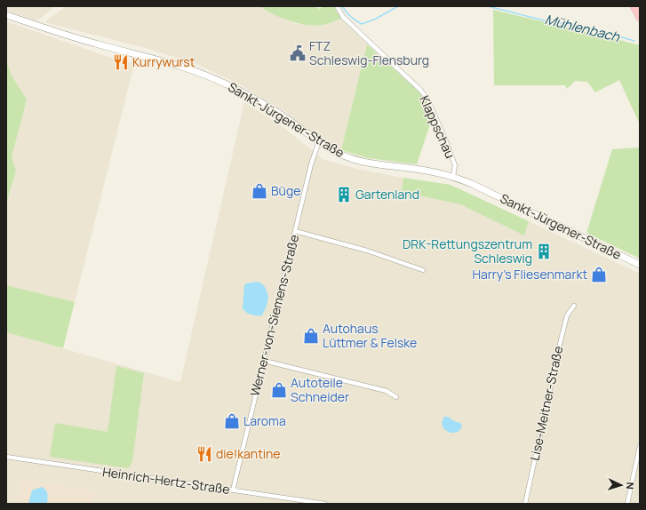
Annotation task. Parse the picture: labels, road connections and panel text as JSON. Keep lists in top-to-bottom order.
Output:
{
  "streets": {
    "street": [
      "Sankt-Jürgener-Straße",
      "Klappschau",
      "Werner-von-Siemens-Straße",
      "Lise-Meitner-Straße",
      "Heinrich-Hertz-Straße"
    ]
  },
  "crossings": [
    ["Sankt-Jürgener-Straße", "Klappschau"],
    ["Sankt-Jürgener-Straße", "Werner-von-Siemens-Straße"],
    ["Werner-von-Siemens-Straße", "Heinrich-Hertz-Straße"]
  ],
  "water": ["Mühlenbach"],
  "places": {
    "public building": ["FTZ Schleswig-Flensburg"],
    "restaurant": ["Kurrywurst", "die!kantine"],
    "shop": [
      "Büge",
      "Harry's Fliesenmarkt",
      "Autohaus Lüttmer & Felske",
      "Autoteile Schneider",
      "Laroma"
    ],
    "building": ["Gartenland", "DRK-Rettungszentrum Schleswig"]
  },
  "north": "right"
}
